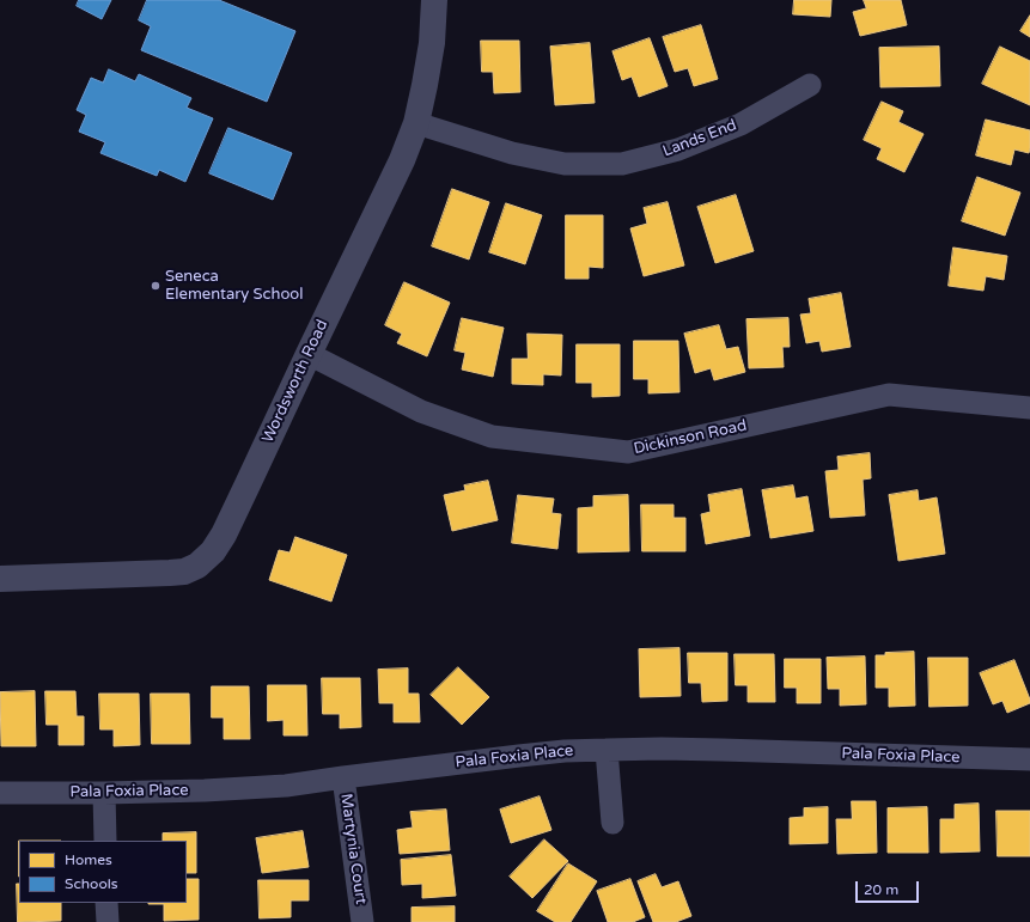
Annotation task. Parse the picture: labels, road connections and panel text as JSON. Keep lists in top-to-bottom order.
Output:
{
  "streets": {
    "street": [
      "Lands End",
      "Wordsworth Road",
      "Dickinson Road",
      "Pala Foxia Place",
      "Martynia Court"
    ]
  },
  "crossings": [
    ["Lands End", "Wordsworth Road"],
    ["Wordsworth Road", "Dickinson Road"],
    ["Pala Foxia Place", "Martynia Court"]
  ],
  "places": ["Seneca Elementary School"],
  "legend": ["Homes", "Schools"],
  "scale_bar": "20 m"
}
